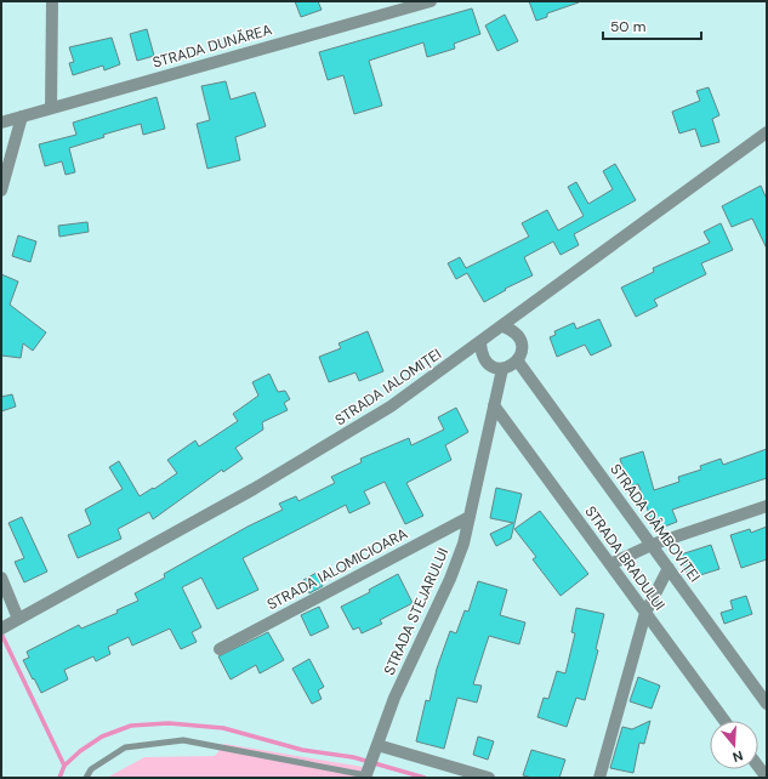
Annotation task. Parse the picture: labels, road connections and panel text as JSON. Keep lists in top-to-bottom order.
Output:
{
  "streets": {
    "street": [
      "STRADA DUNĂREA",
      "STRADA IALOMIȚEI",
      "STRADA DÂMBOVIȚEI",
      "STRADA BRADULUI",
      "STRADA IALOMICIOARA",
      "STRADA STEJARULUI"
    ]
  },
  "crossings": [
    ["STRADA IALOMIȚEI", "STRADA DÂMBOVIȚEI"],
    ["STRADA IALOMIȚEI", "STRADA STEJARULUI"],
    ["STRADA DÂMBOVIȚEI", "STRADA STEJARULUI"],
    ["STRADA BRADULUI", "STRADA STEJARULUI"],
    ["STRADA IALOMICIOARA", "STRADA STEJARULUI"]
  ],
  "scale_bar": "50 m",
  "north": "bottom"
}
